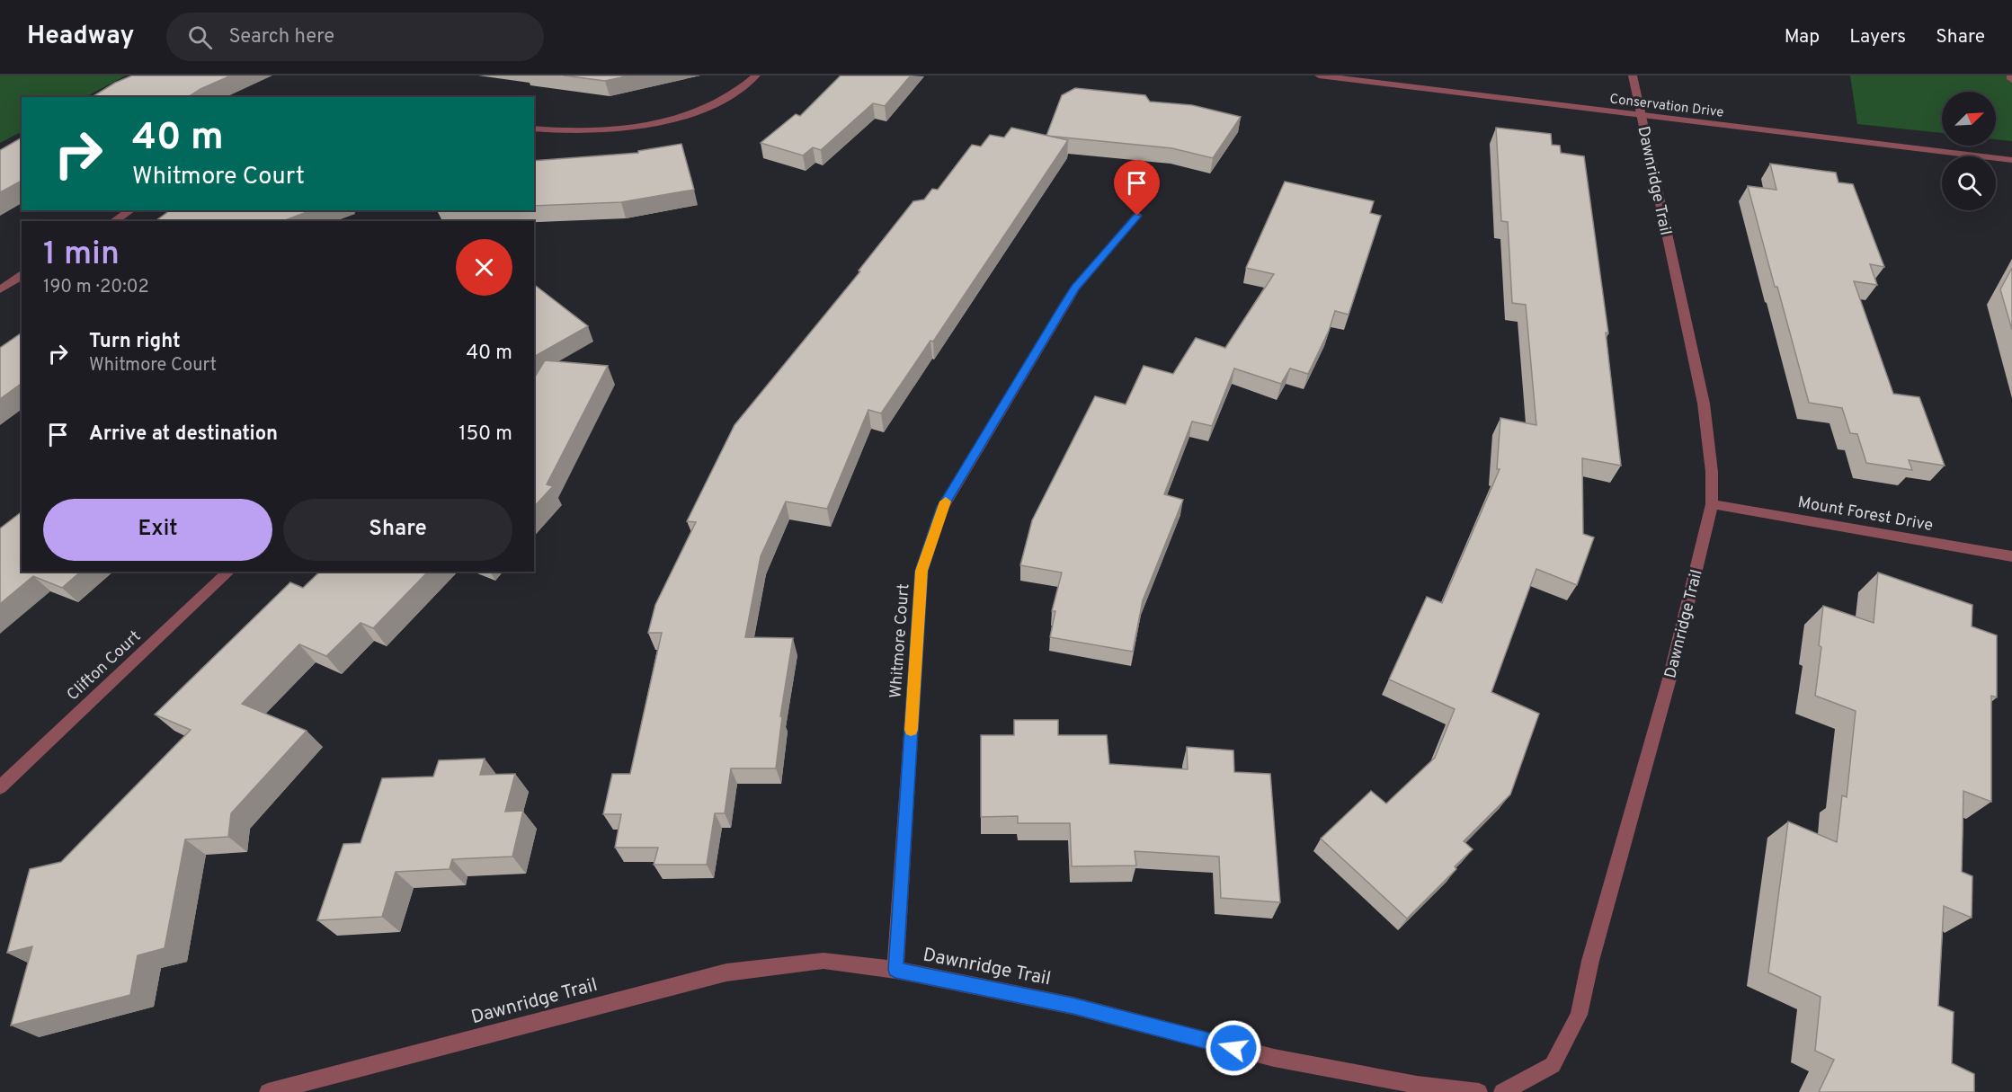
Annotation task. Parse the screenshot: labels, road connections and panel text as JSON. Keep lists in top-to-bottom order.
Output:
{
  "streets": {
    "street": [
      "Conservation Drive",
      "Dawnridge Trail",
      "Mount Forest Drive",
      "Whitmore Court",
      "Clifton Court"
    ]
  },
  "crossings": [
    ["Conservation Drive", "Dawnridge Trail"],
    ["Dawnridge Trail", "Mount Forest Drive"],
    ["Dawnridge Trail", "Whitmore Court"]
  ],
  "north": "top right",
  "page": {
    "header": "Headway",
    "search": "Search here",
    "nav": ["Map", "Layers", "Share"],
    "turn": ["40 m", "Whitmore Court"],
    "heading": ["1 min", "190 m · 20:02"],
    "list": [
      {
        "name": "Turn right",
        "note": "Whitmore Court",
        "value": "40 m"
      },
      {
        "name": "Arrive at destination",
        "value": "150 m"
      }
    ],
    "buttons": ["Exit", "Share"]
  }
}
